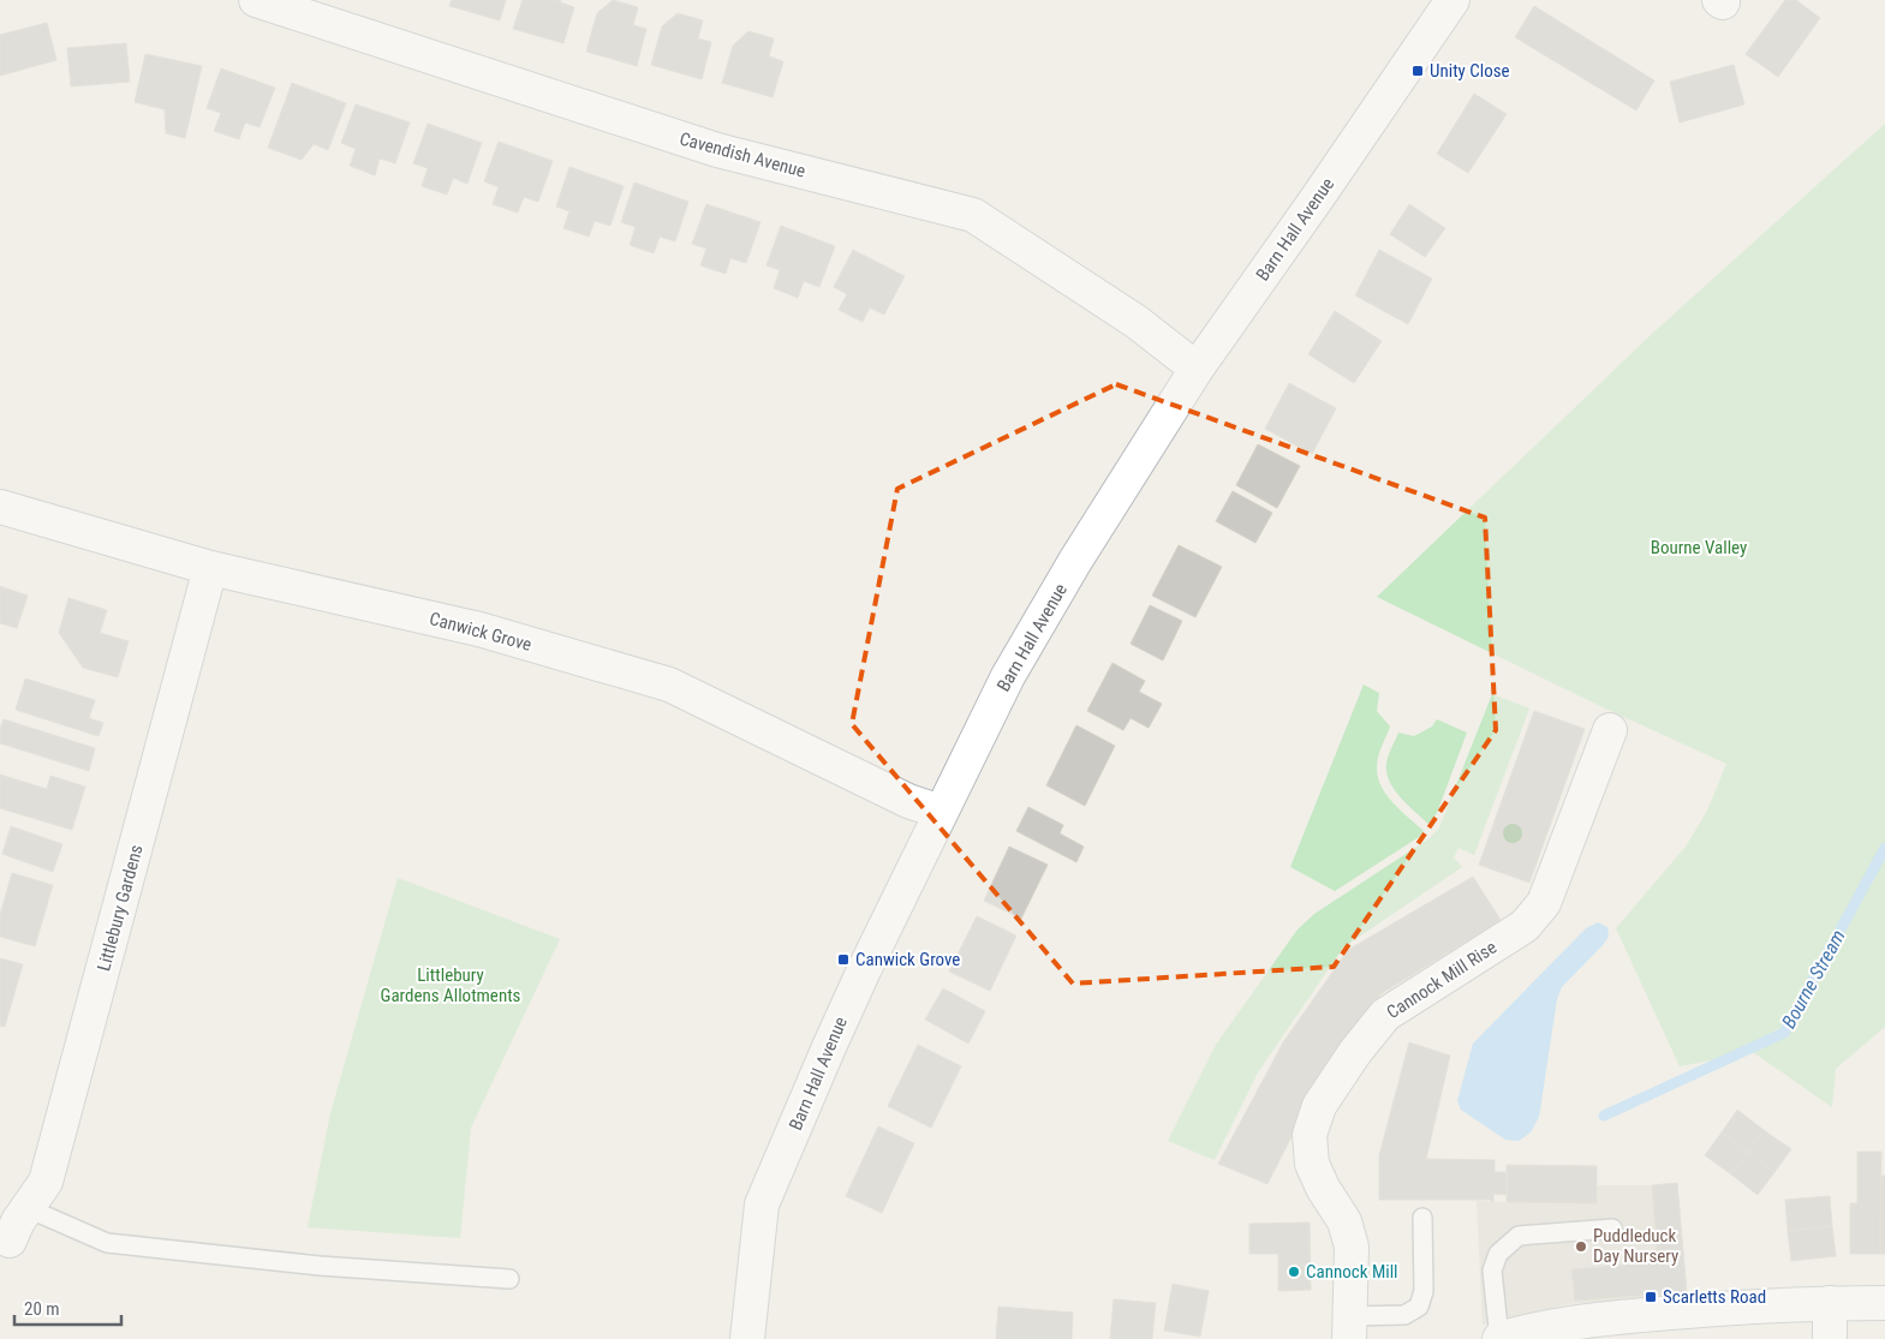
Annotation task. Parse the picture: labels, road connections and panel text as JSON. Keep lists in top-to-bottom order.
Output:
{
  "streets": {
    "street": [
      "Cavendish Avenue",
      "Barn Hall Avenue",
      "Canwick Grove",
      "Littlebury Gardens",
      "Cannock Mill Rise"
    ]
  },
  "crossings": [
    ["Cavendish Avenue", "Barn Hall Avenue"],
    ["Barn Hall Avenue", "Canwick Grove"],
    ["Canwick Grove", "Littlebury Gardens"]
  ],
  "water": ["Bourne Stream"],
  "parks": ["Bourne Valley", "Littlebury Gardens Allotments"],
  "places": {
    "transit": ["Unity Close", "Canwick Grove", "Scarletts Road"],
    "other": ["Puddleduck Day Nursery", "Cannock Mill"]
  },
  "scale_bar": "20 m"
}
